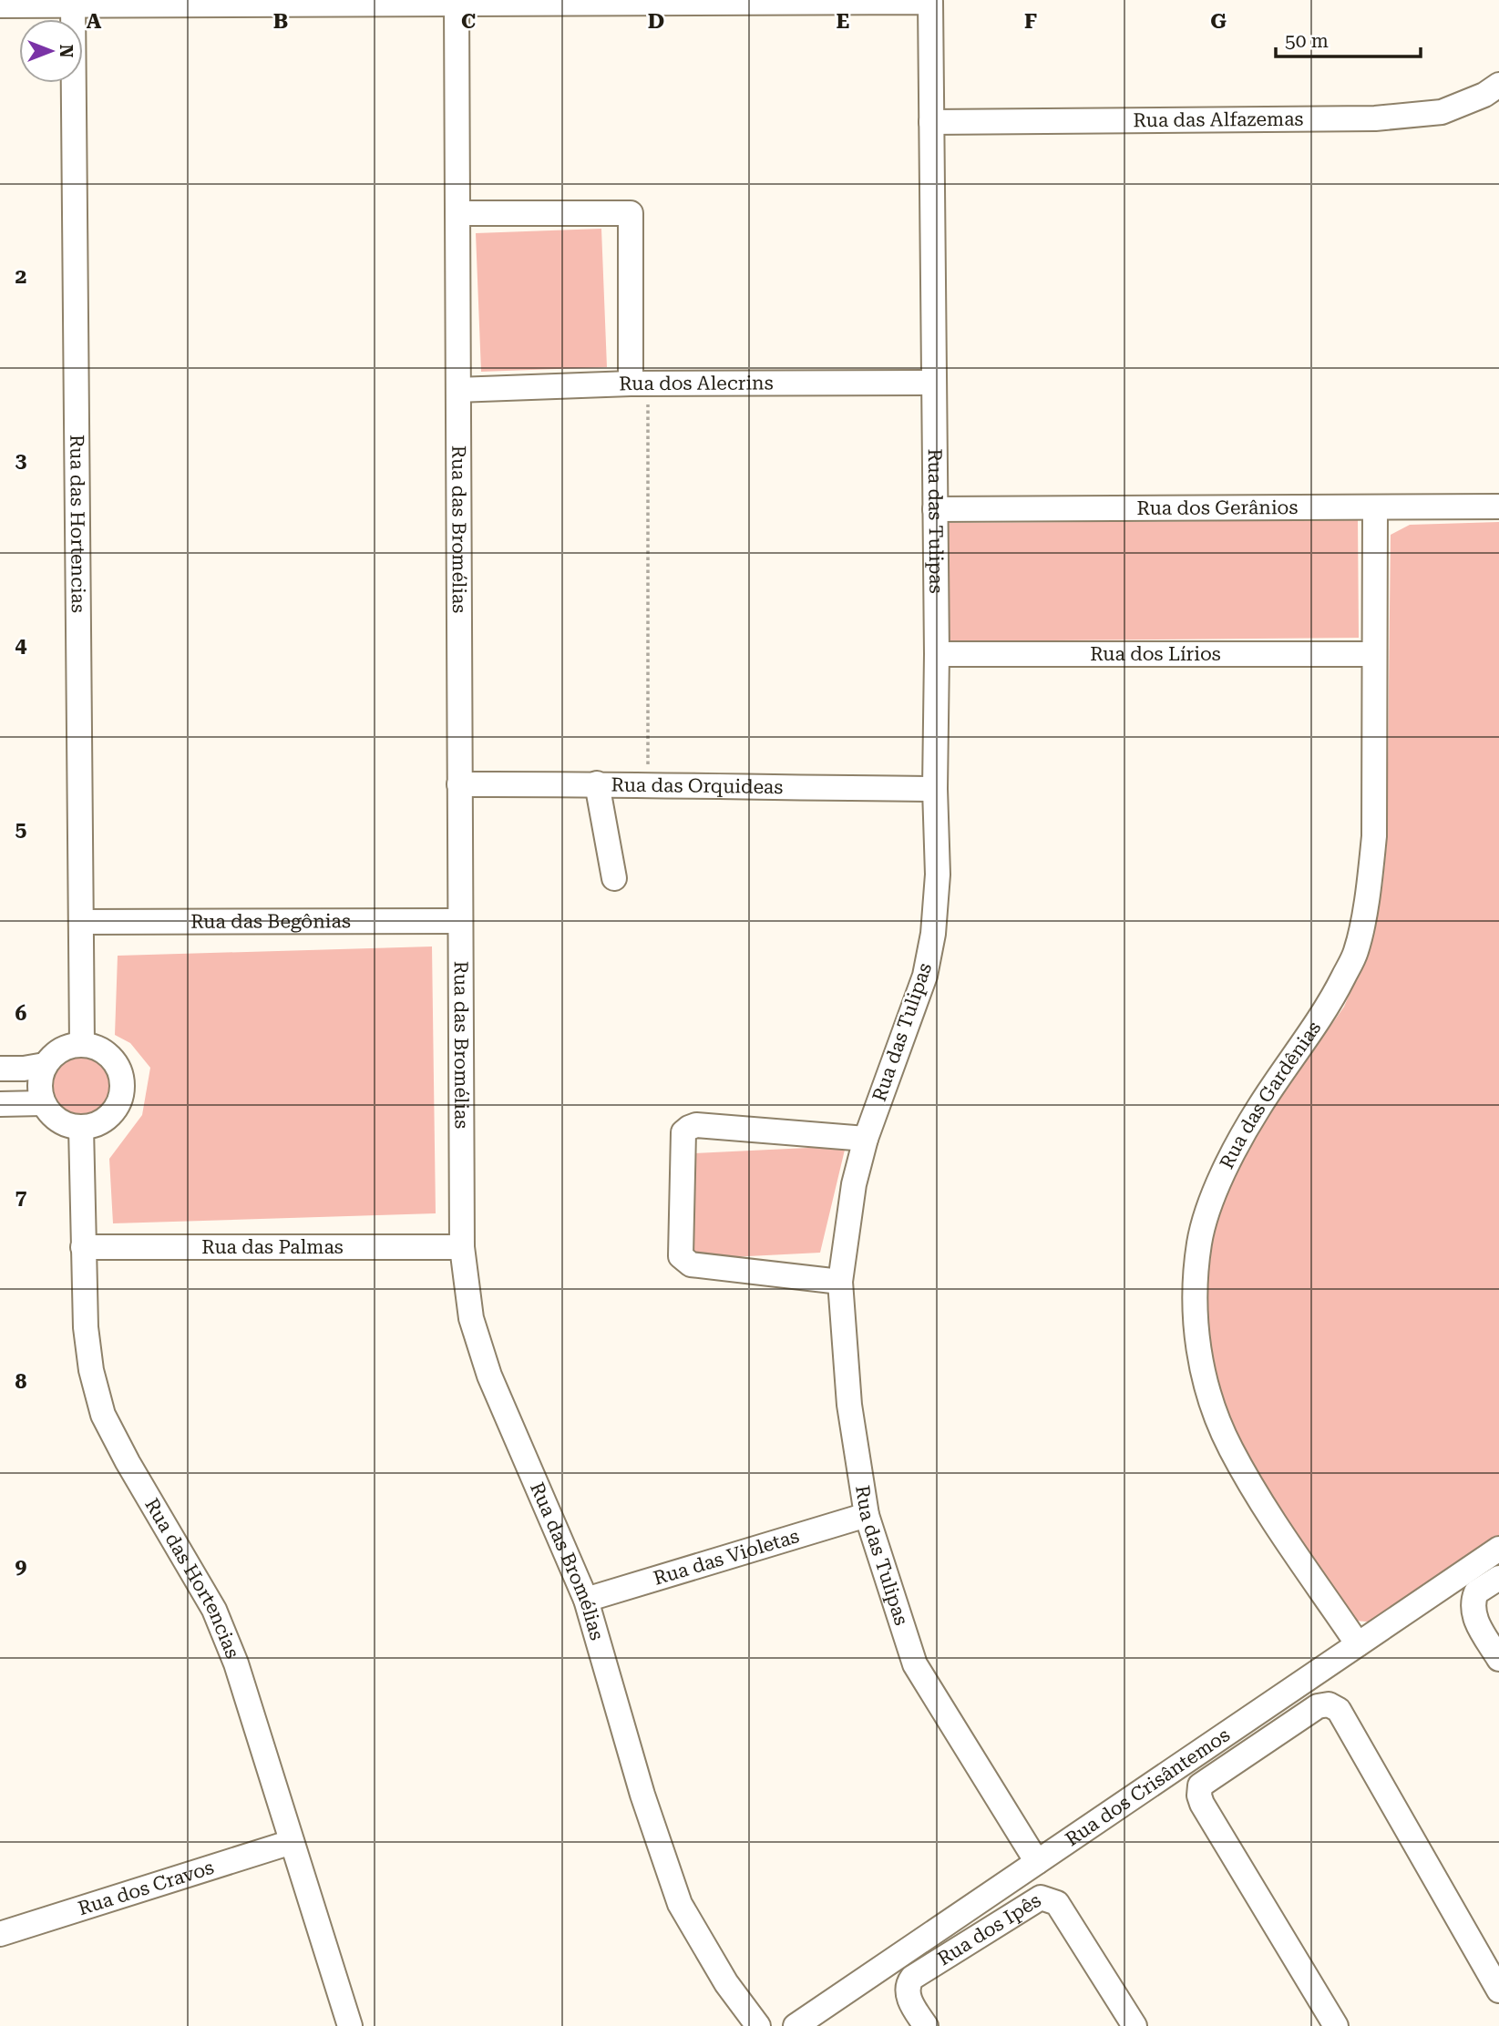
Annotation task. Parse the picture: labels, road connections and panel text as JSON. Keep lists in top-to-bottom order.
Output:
{
  "streets": {
    "street": [
      "Rua das Alfazemas",
      "Rua dos Alecrins",
      "Rua dos Gerânios",
      "Rua das Tulipas",
      "Rua das Hortencias",
      "Rua das Bromélias",
      "Rua dos Lírios",
      "Rua das Orquideas",
      "Rua das Begônias",
      "Rua das Gardênias",
      "Rua das Palmas",
      "Rua das Violetas",
      "Rua dos Crisântemos",
      "Rua dos Cravos",
      "Rua dos Ipês"
    ]
  },
  "crossings": [
    ["Rua das Alfazemas", "Rua das Tulipas"],
    ["Rua dos Alecrins", "Rua das Tulipas"],
    ["Rua dos Alecrins", "Rua das Bromélias"],
    ["Rua dos Gerânios", "Rua das Tulipas"],
    ["Rua dos Gerânios", "Rua das Gardênias"],
    ["Rua das Tulipas", "Rua das Bromélias"],
    ["Rua das Tulipas", "Rua dos Lírios"],
    ["Rua das Tulipas", "Rua das Orquideas"],
    ["Rua das Tulipas", "Rua das Violetas"],
    ["Rua das Tulipas", "Rua dos Crisântemos"],
    ["Rua das Hortencias", "Rua das Begônias"],
    ["Rua das Hortencias", "Rua das Palmas"],
    ["Rua das Hortencias", "Rua dos Cravos"],
    ["Rua das Bromélias", "Rua das Orquideas"],
    ["Rua das Bromélias", "Rua das Begônias"],
    ["Rua das Bromélias", "Rua das Palmas"],
    ["Rua das Bromélias", "Rua das Violetas"],
    ["Rua dos Lírios", "Rua das Gardênias"],
    ["Rua das Gardênias", "Rua dos Crisântemos"]
  ],
  "scale_bar": "50 m",
  "north": "right",
  "grid": {
    "columns": [
      "A",
      "B",
      "C",
      "D",
      "E",
      "F",
      "G"
    ],
    "rows": [
      "2",
      "3",
      "4",
      "5",
      "6",
      "7",
      "8",
      "9"
    ]
  }
}
